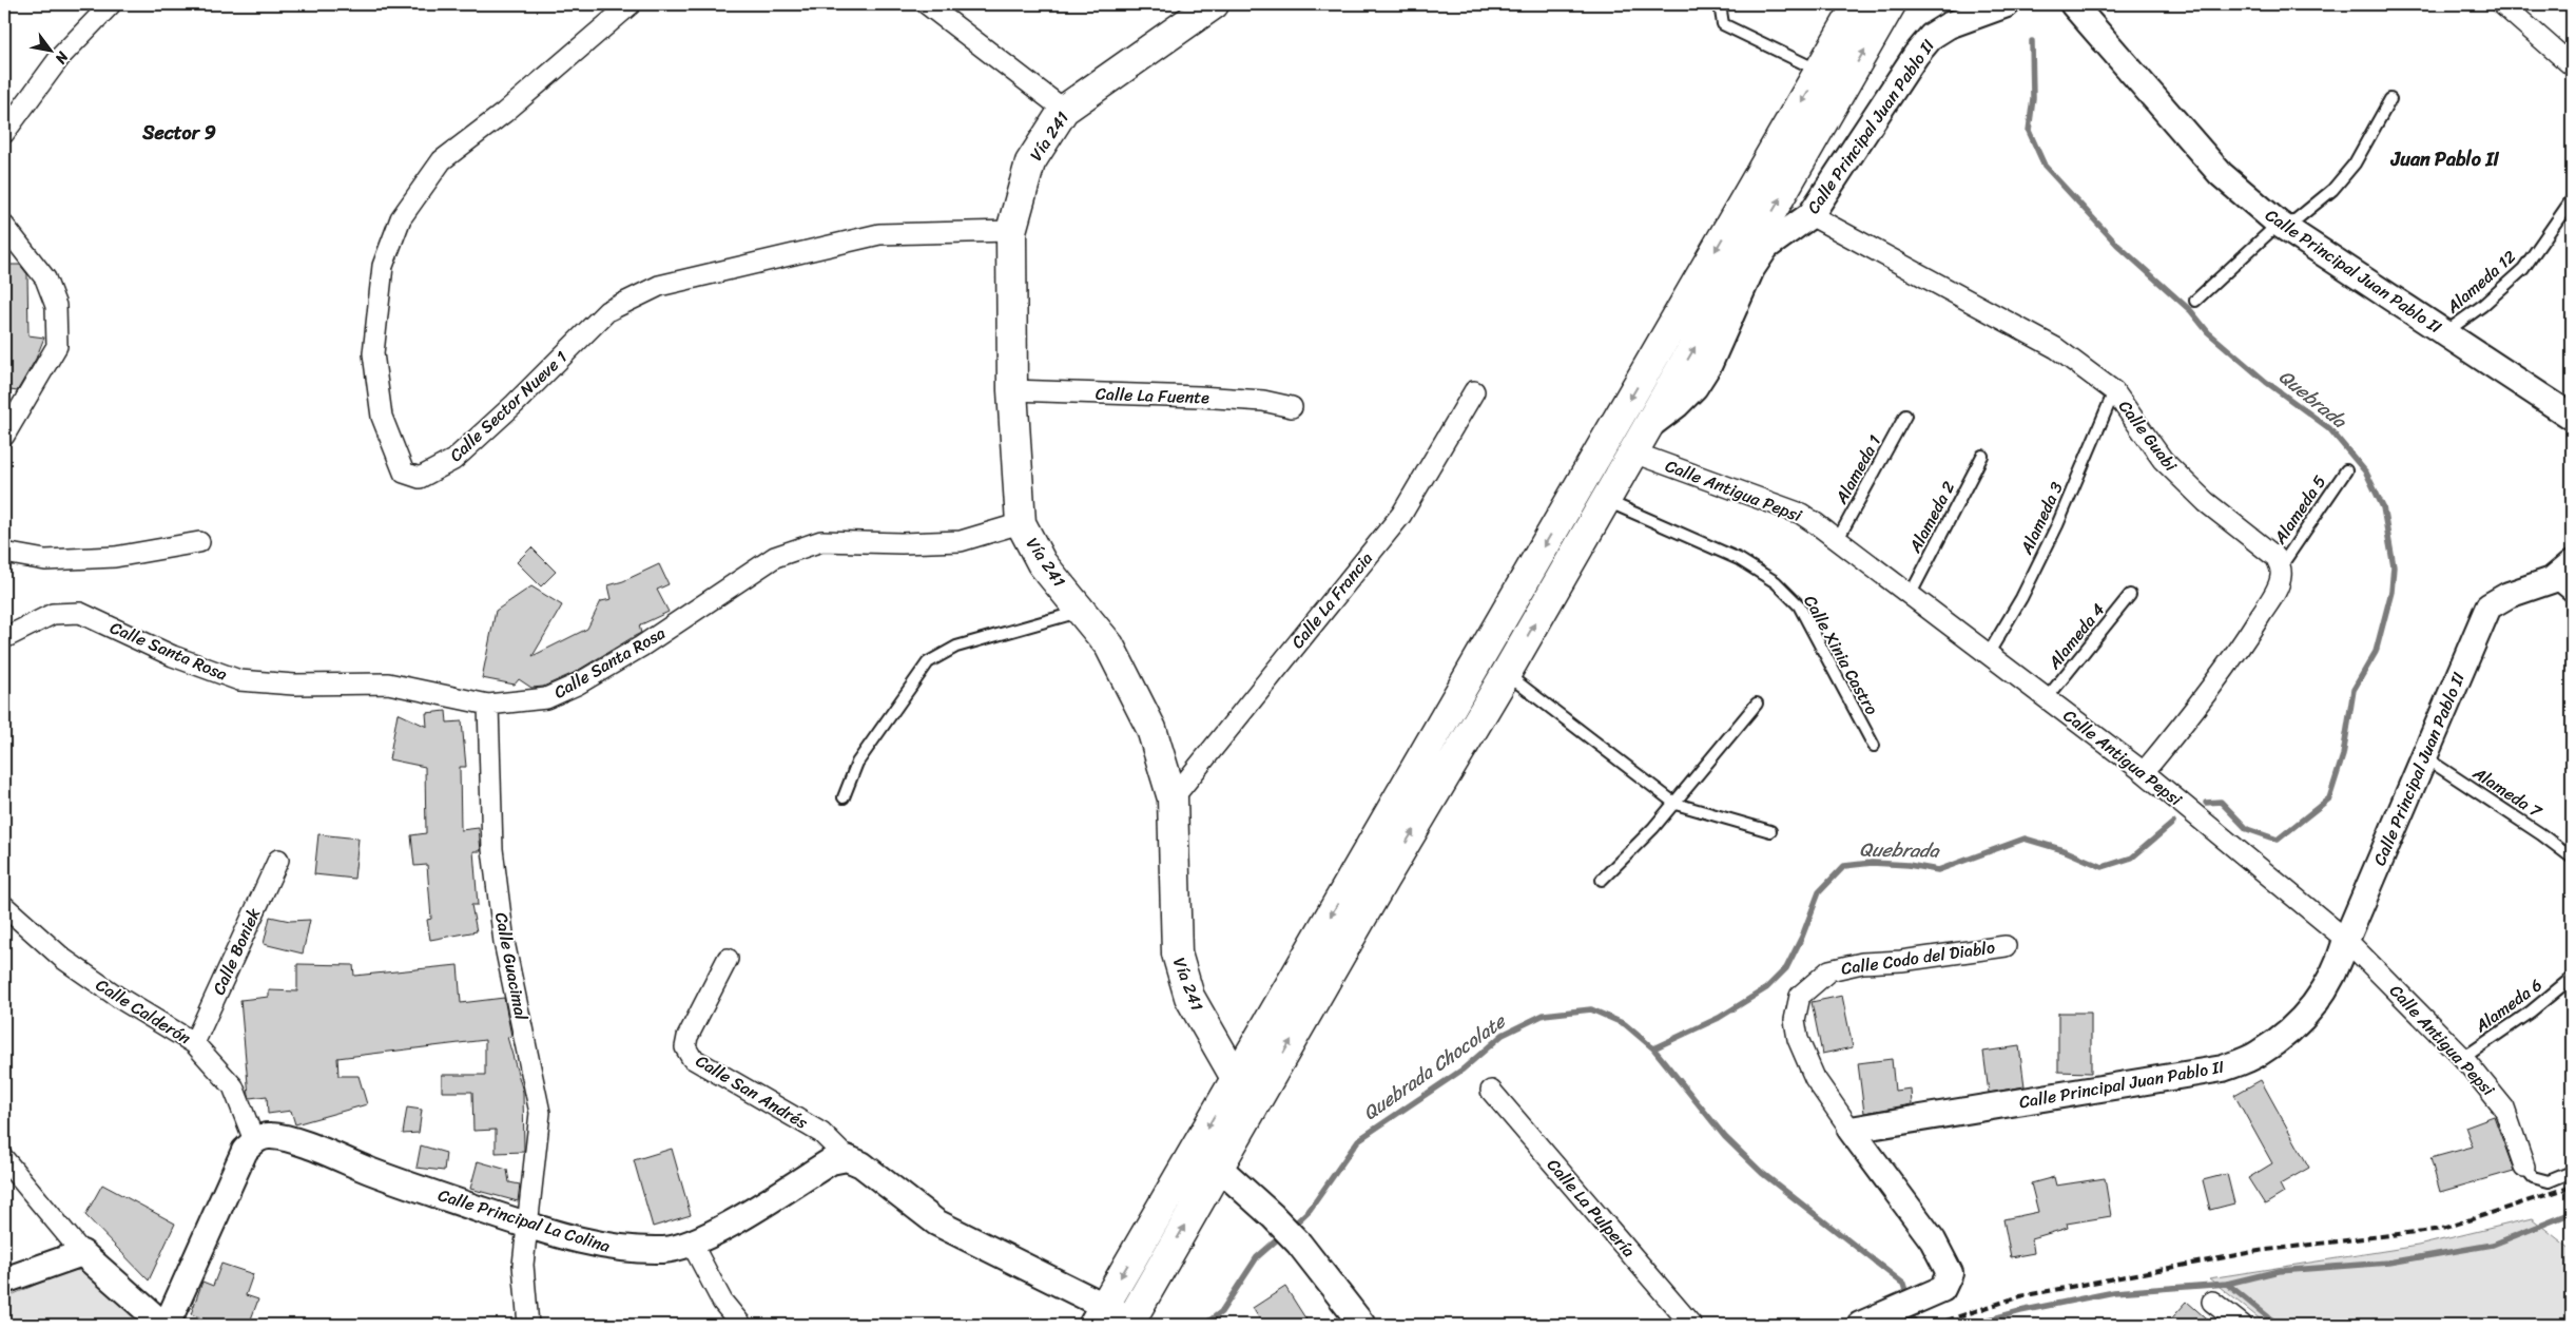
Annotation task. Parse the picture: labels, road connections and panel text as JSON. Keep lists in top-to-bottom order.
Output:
{
  "streets": {
    "main road": ["Vía 241"],
    "street": [
      "Calle Principal Juan Pablo II",
      "Calle La Fuente",
      "Calle Sector Nueve 1",
      "Calle Guabi",
      "Calle Antigua Pepsi",
      "Calle La Francia",
      "Calle Santa Rosa",
      "Calle Boniek",
      "Calle Codo del Diablo",
      "Calle Guacimal",
      "Calle Calderón",
      "Calle San Andrés",
      "Calle La Pulpería",
      "Calle Principal La Colina"
    ],
    "lane": [
      "Alameda 12",
      "Alameda 1",
      "Alameda 5",
      "Alameda 2",
      "Alameda 3",
      "Alameda 4",
      "Calle Xinia Castro",
      "Alameda 7",
      "Alameda 6"
    ]
  },
  "crossings": [
    ["Calle Principal Juan Pablo II", "Alameda 12"],
    ["Calle Principal Juan Pablo II", "Calle Guabi"],
    ["Calle Principal Juan Pablo II", "Calle Antigua Pepsi"],
    ["Calle Principal Juan Pablo II", "Alameda 7"],
    ["Calle Principal Juan Pablo II", "Calle Codo del Diablo"],
    ["Vía 241", "Calle La Fuente"],
    ["Vía 241", "Calle Sector Nueve 1"],
    ["Vía 241", "Calle La Francia"],
    ["Vía 241", "Calle Santa Rosa"],
    ["Calle Guabi", "Alameda 5"],
    ["Calle Guabi", "Alameda 3"],
    ["Alameda 1", "Calle Antigua Pepsi"],
    ["Calle Antigua Pepsi", "Alameda 2"],
    ["Calle Antigua Pepsi", "Alameda 3"],
    ["Calle Antigua Pepsi", "Alameda 4"],
    ["Calle Antigua Pepsi", "Alameda 6"],
    ["Calle Santa Rosa", "Calle Guacimal"],
    ["Calle Boniek", "Calle Calderón"],
    ["Calle Guacimal", "Calle Principal La Colina"],
    ["Calle Calderón", "Calle Principal La Colina"],
    ["Calle San Andrés", "Calle Principal La Colina"]
  ],
  "districts": ["Sector 9", "Juan Pablo II"],
  "water": ["Quebrada", "Quebrada Chocolate"],
  "north": "bottom right"
}
